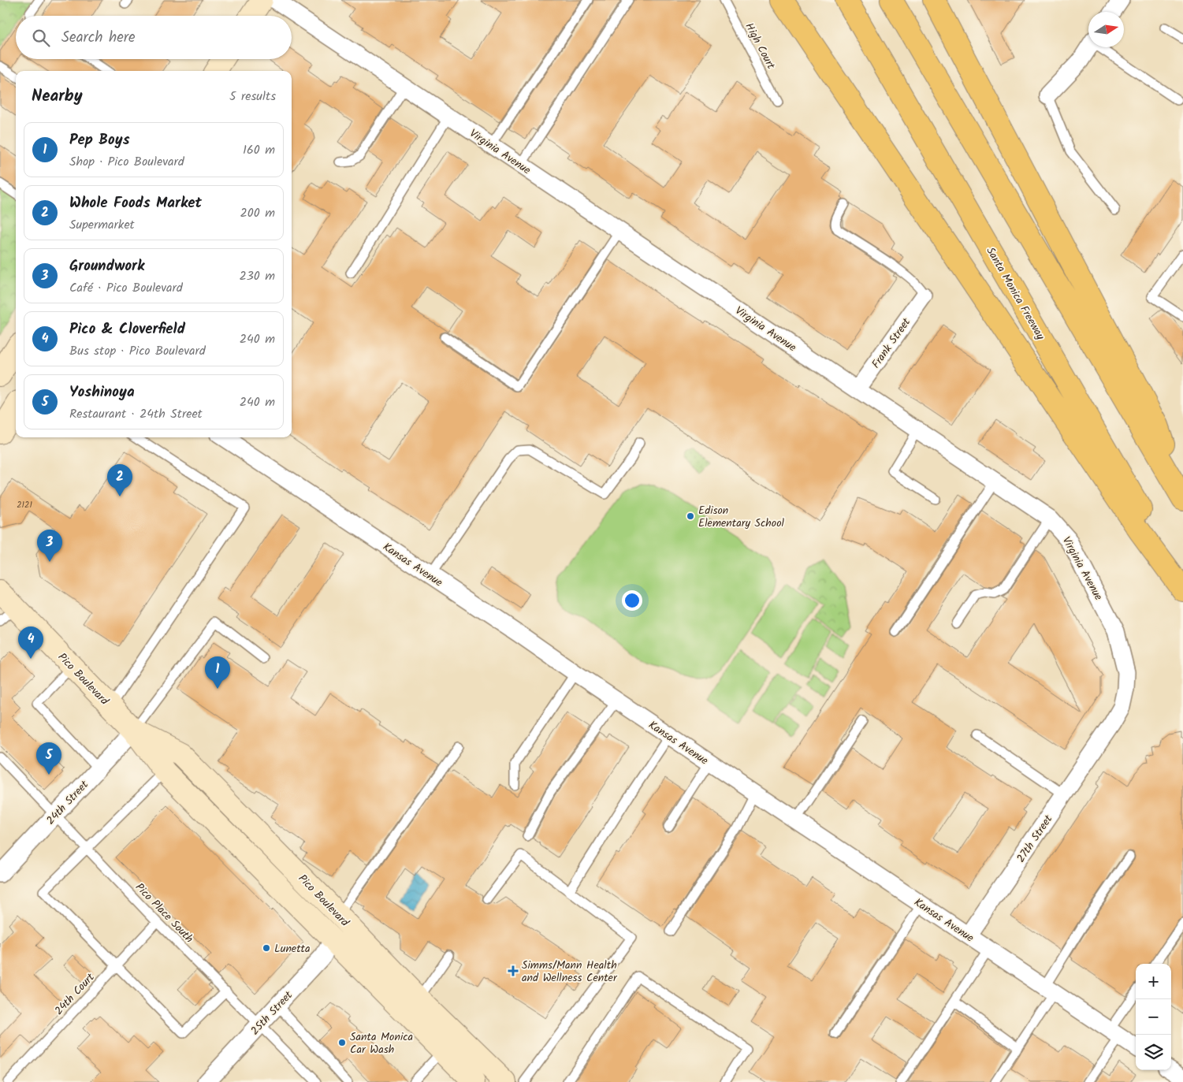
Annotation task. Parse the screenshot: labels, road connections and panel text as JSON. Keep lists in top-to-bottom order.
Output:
{
  "streets": {
    "highway": ["Santa Monica Freeway"],
    "main road": ["Pico Boulevard"],
    "street": [
      "Virginia Avenue",
      "Frank Street",
      "Kansas Avenue",
      "24th Street",
      "27th Street",
      "25th Street"
    ],
    "lane": ["High Court", "Pico Place South", "24th Court"]
  },
  "crossings": [
    ["Virginia Avenue", "Frank Street"],
    ["Virginia Avenue", "27th Street"],
    ["Kansas Avenue", "27th Street"],
    ["Pico Boulevard", "24th Street"],
    ["Pico Boulevard", "25th Street"],
    ["24th Street", "Pico Place South"],
    ["Pico Place South", "24th Court"],
    ["Pico Place South", "25th Street"]
  ],
  "places": {
    "other": ["Edison Elementary School", "Lunetta", "Santa Monica Car Wash"],
    "health": ["Simms/Mann Health and Wellness Center"]
  },
  "house_numbers": ["2121"],
  "north": "right",
  "page": {
    "search": "Search here",
    "heading": ["Nearby", "5 results"],
    "list": [
      {
        "mark": "1",
        "name": "Pep Boys",
        "note": "Shop · Pico Boulevard",
        "value": "160 m"
      },
      {
        "mark": "2",
        "name": "Whole Foods Market",
        "note": "Supermarket",
        "value": "200 m"
      },
      {
        "mark": "3",
        "name": "Groundwork",
        "note": "Café · Pico Boulevard",
        "value": "230 m"
      },
      {
        "mark": "4",
        "name": "Pico & Cloverfield",
        "note": "Bus stop · Pico Boulevard",
        "value": "240 m"
      },
      {
        "mark": "5",
        "name": "Yoshinoya",
        "note": "Restaurant · 24th Street",
        "value": "240 m"
      }
    ],
    "pins": [
      "2",
      "3",
      "4",
      "1",
      "5"
    ],
    "map_buttons": ["+", "−"]
  }
}
